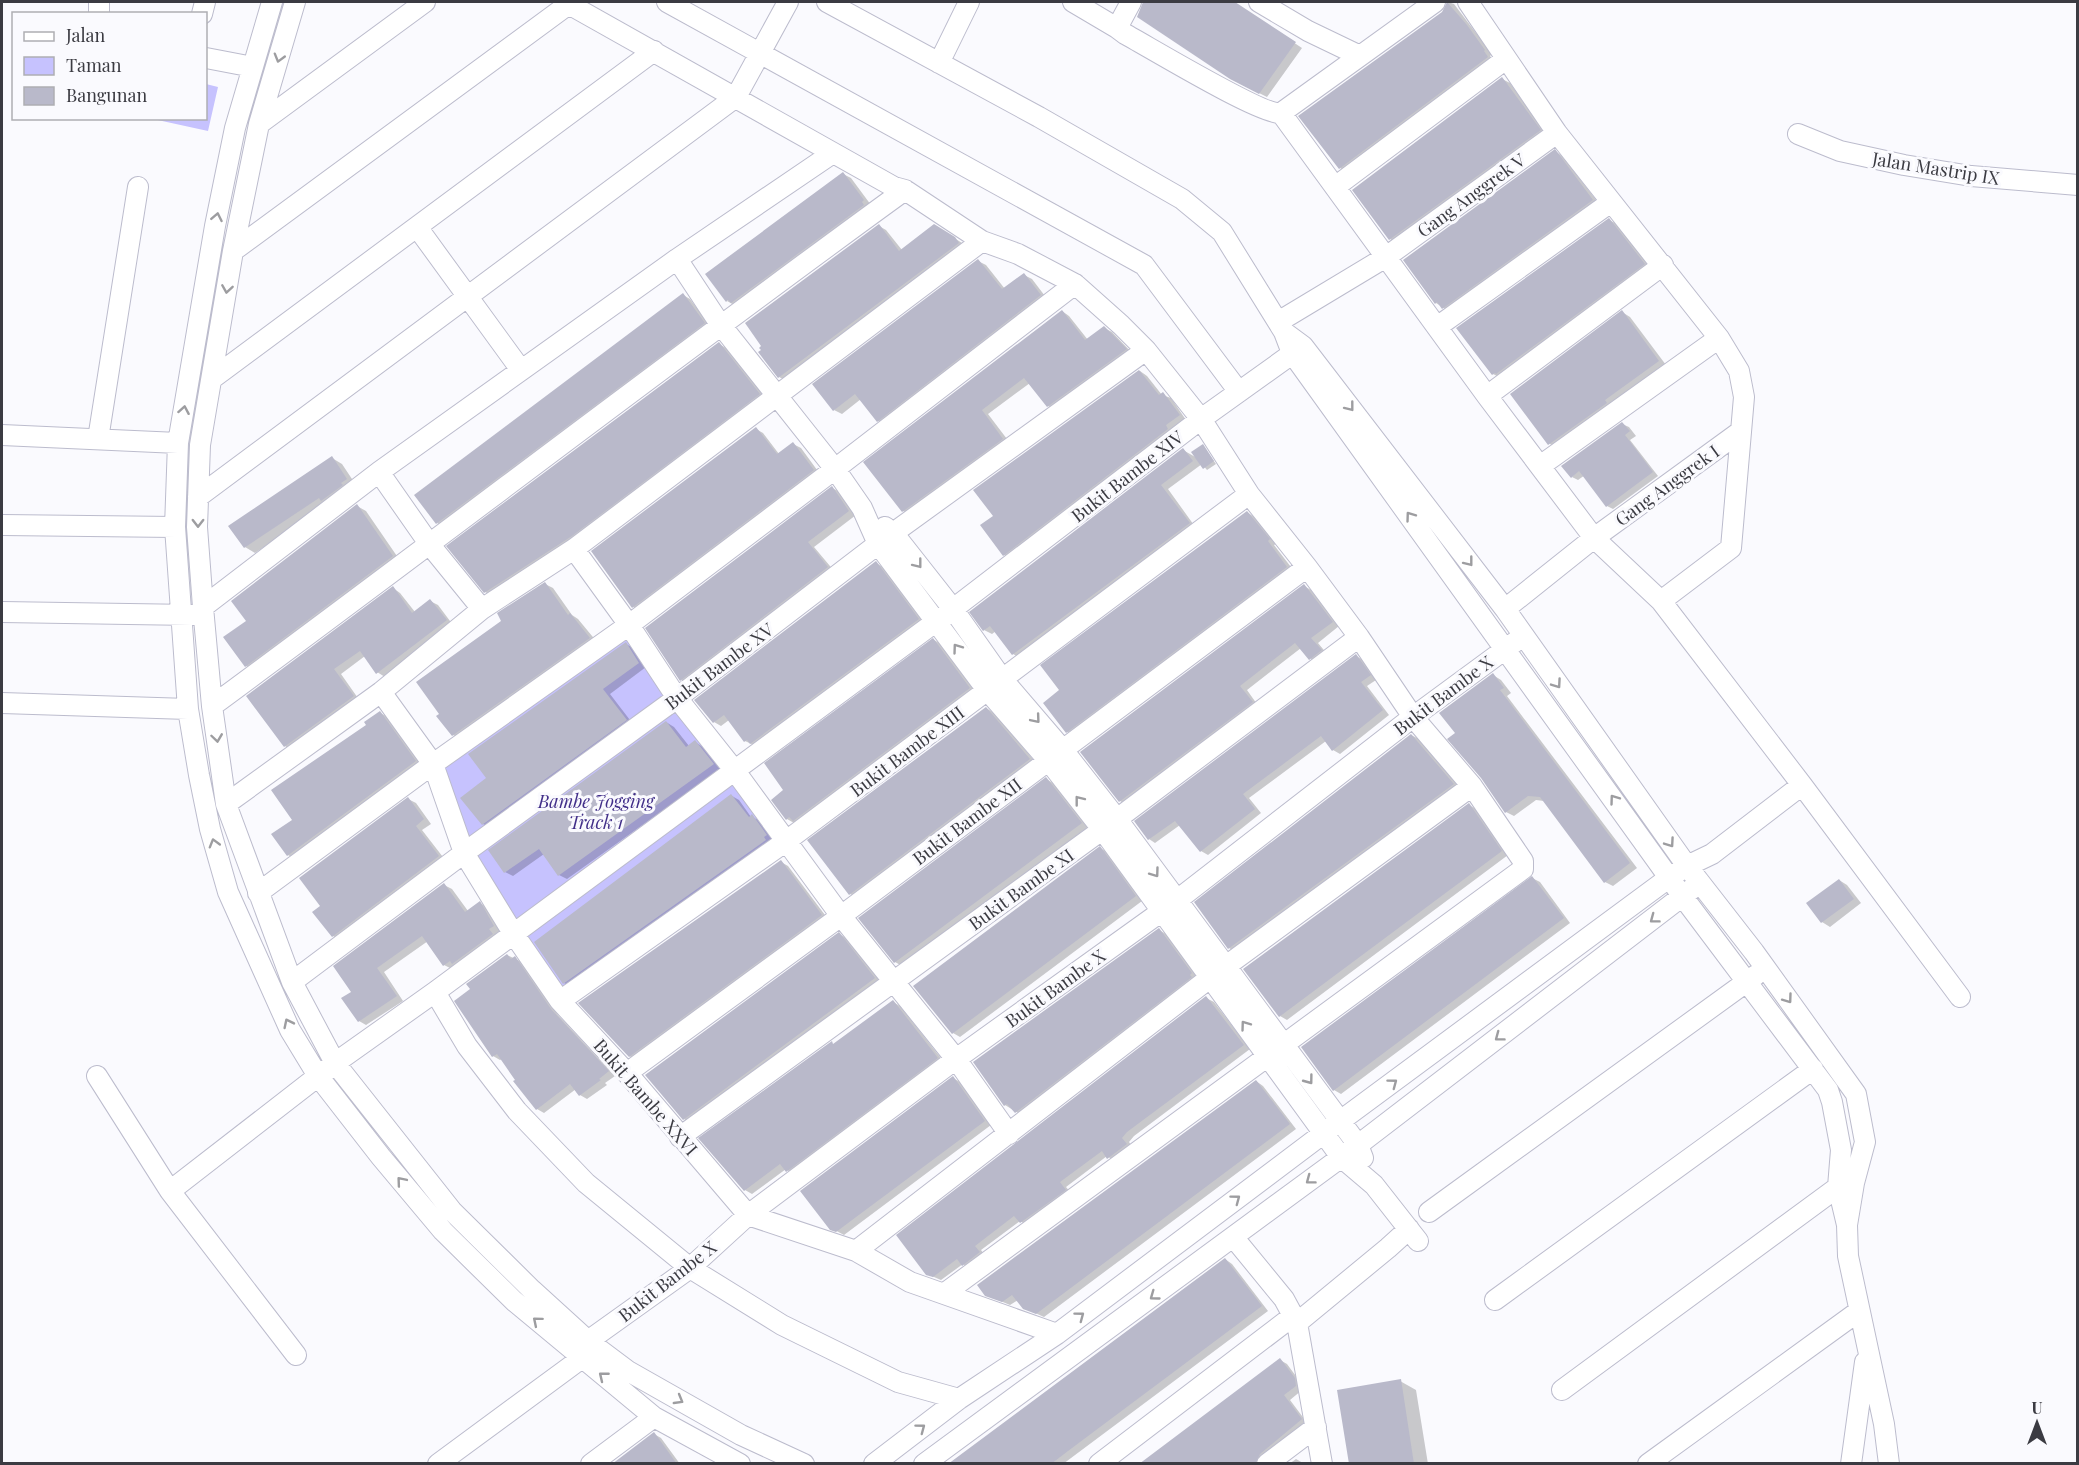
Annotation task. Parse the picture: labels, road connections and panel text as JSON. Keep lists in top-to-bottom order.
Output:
{
  "streets": {
    "street": [
      "Jalan Mastrip IX",
      "Gang Anggrek V",
      "Bukit Bambe XIV",
      "Gang Anggrek I",
      "Bukit Bambe XV",
      "Bukit Bambe X",
      "Bukit Bambe XIII",
      "Bukit Bambe XII",
      "Bukit Bambe XI",
      "Bukit Bambe XXVI"
    ]
  },
  "crossings": [
    ["Bukit Bambe XIV", "Bukit Bambe XXVI"],
    ["Bukit Bambe XV", "Bukit Bambe XXVI"],
    ["Bukit Bambe X", "Bukit Bambe XXVI"],
    ["Bukit Bambe XIII", "Bukit Bambe XXVI"],
    ["Bukit Bambe XII", "Bukit Bambe XXVI"],
    ["Bukit Bambe XI", "Bukit Bambe XXVI"]
  ],
  "parks": ["Bambe Jogging Track 1"],
  "legend": ["Jalan", "Taman", "Bangunan"],
  "north": "top"
}
